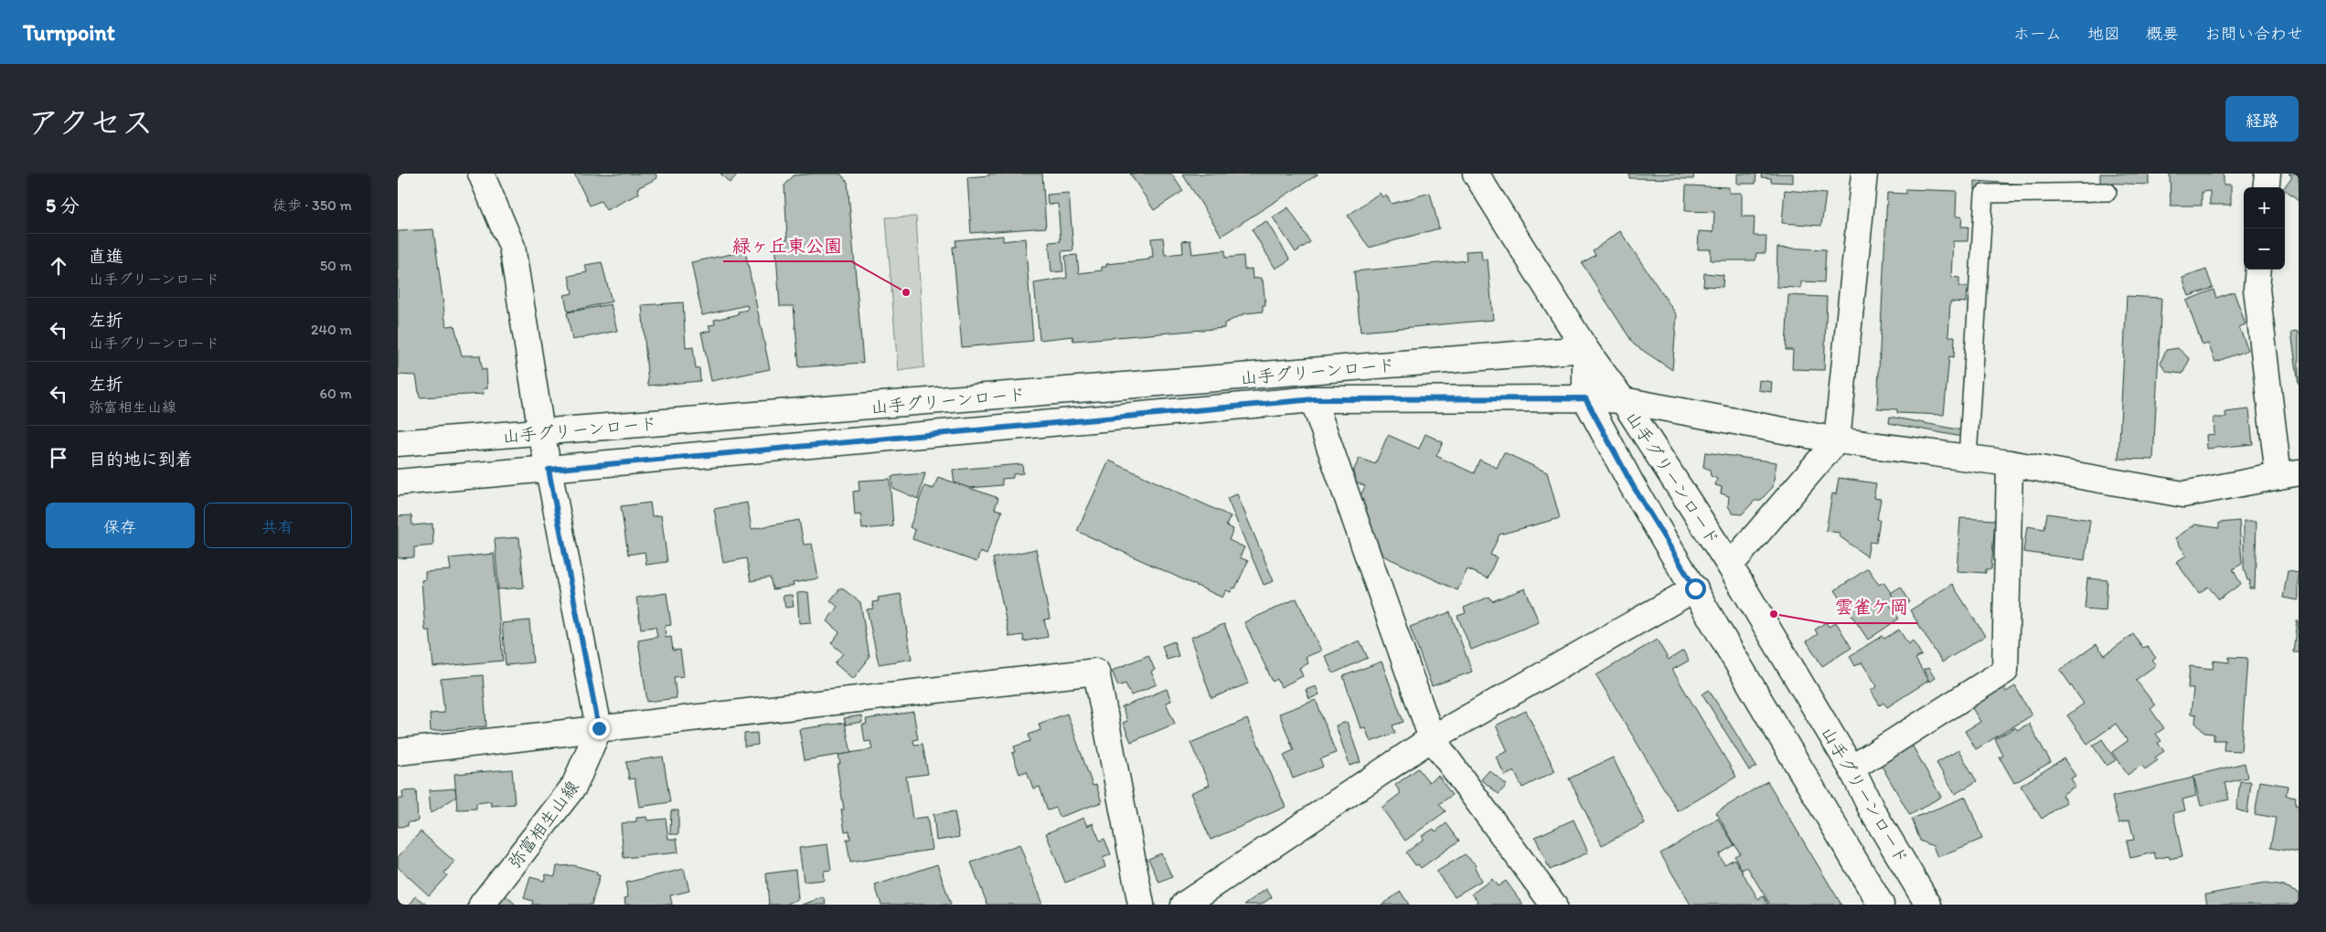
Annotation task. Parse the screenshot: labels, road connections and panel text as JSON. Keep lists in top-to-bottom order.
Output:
{
  "streets": {
    "street": ["山手グリーンロード", "弥富相生山線"]
  },
  "places": ["緑ヶ丘東公園", "雲雀ケ岡"],
  "page": {
    "header": "Turnpoint",
    "nav": [
      "ホーム",
      "地図",
      "概要",
      "お問い合わせ"
    ],
    "title": "アクセス",
    "buttons": [
      "経路",
      ["保存", "共有"]
    ],
    "heading": ["5 分", "徒歩 · 350 m"],
    "map_buttons": ["+", "−"],
    "list": [
      ["直進", "山手グリーンロード", "50 m"],
      ["左折", "山手グリーンロード", "240 m"],
      ["左折", "弥富相生山線", "60 m"],
      "目的地に到着"
    ]
  }
}
